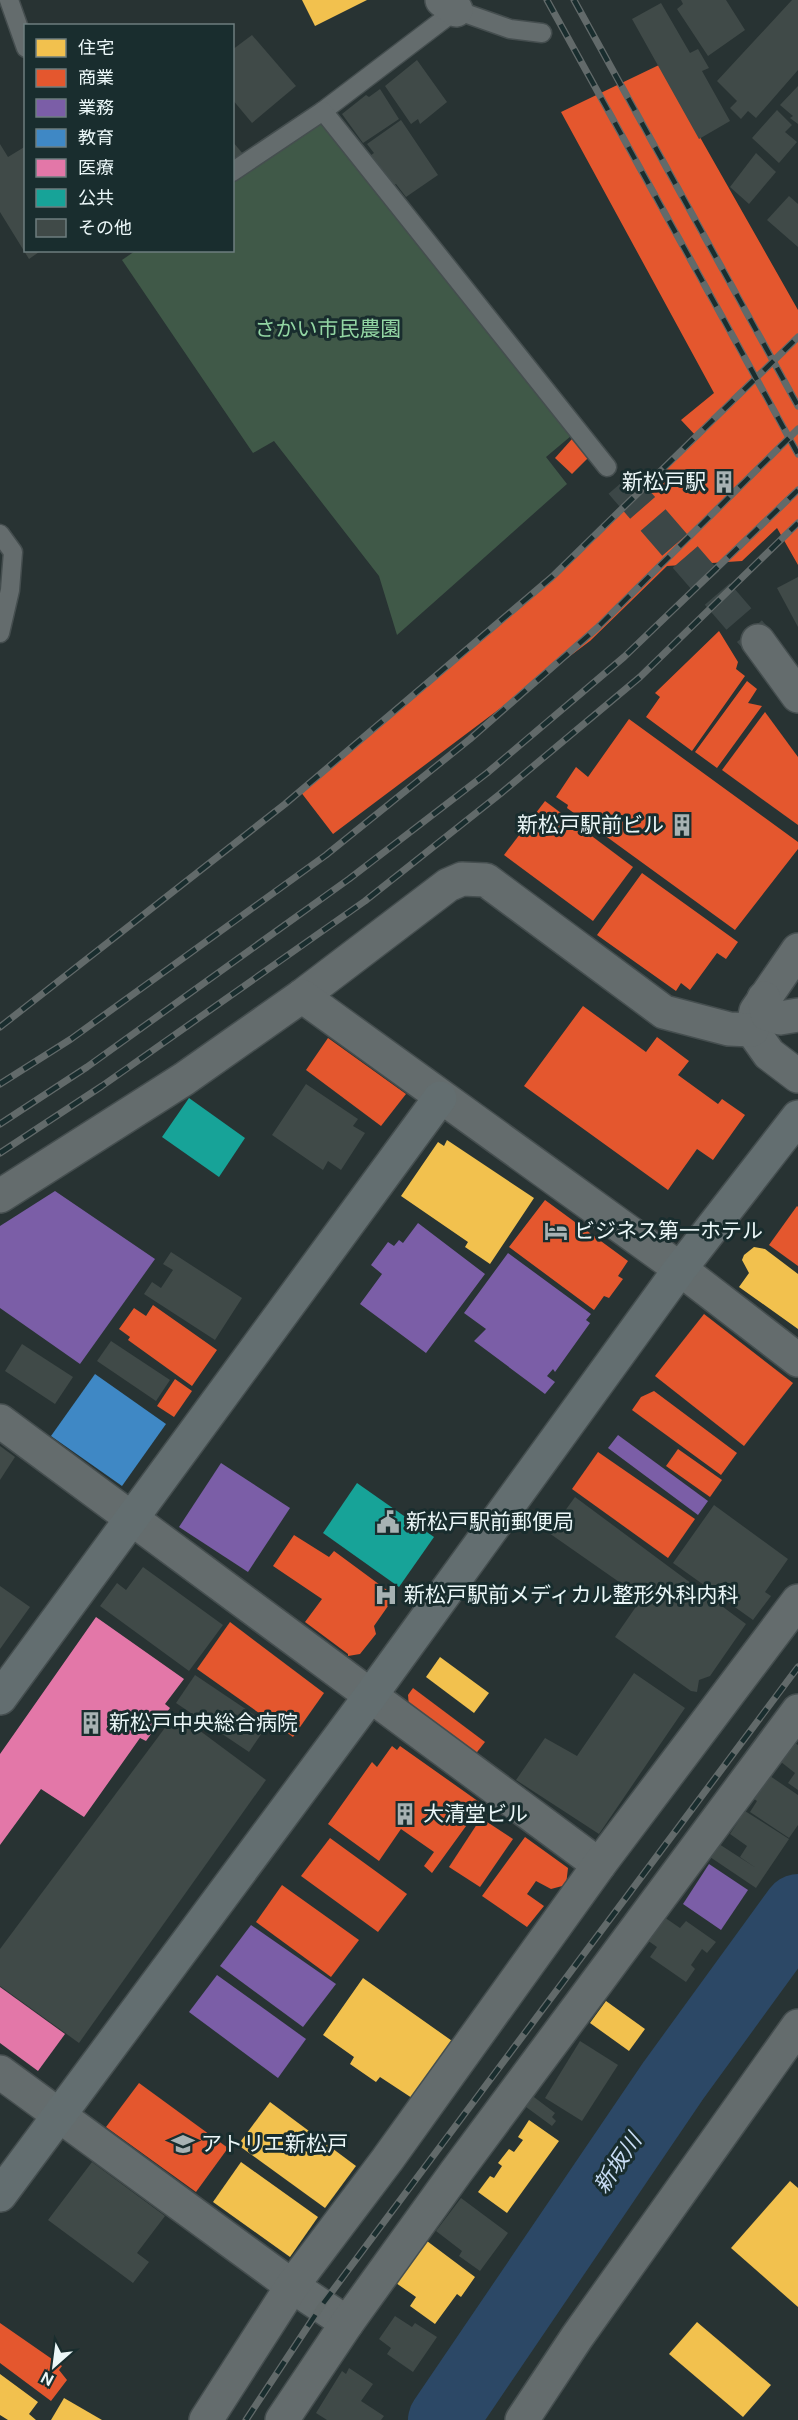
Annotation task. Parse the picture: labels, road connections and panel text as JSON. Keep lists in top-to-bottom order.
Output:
{
  "water": ["新坂川"],
  "parks": ["さかい市民農園"],
  "places": {
    "building": [
      "新松戸駅",
      "新松戸駅前ビル",
      "新松戸中央総合病院",
      "大清堂ビル"
    ],
    "hotel": ["ビジネス第一ホテル"],
    "public building": ["新松戸駅前郵便局"],
    "hospital": ["新松戸駅前メディカル整形外科内科"],
    "school or university": ["アトリエ新松戸"]
  },
  "legend": [
    "住宅",
    "商業",
    "業務",
    "教育",
    "医療",
    "公共",
    "その他"
  ],
  "north": "bottom left"
}
